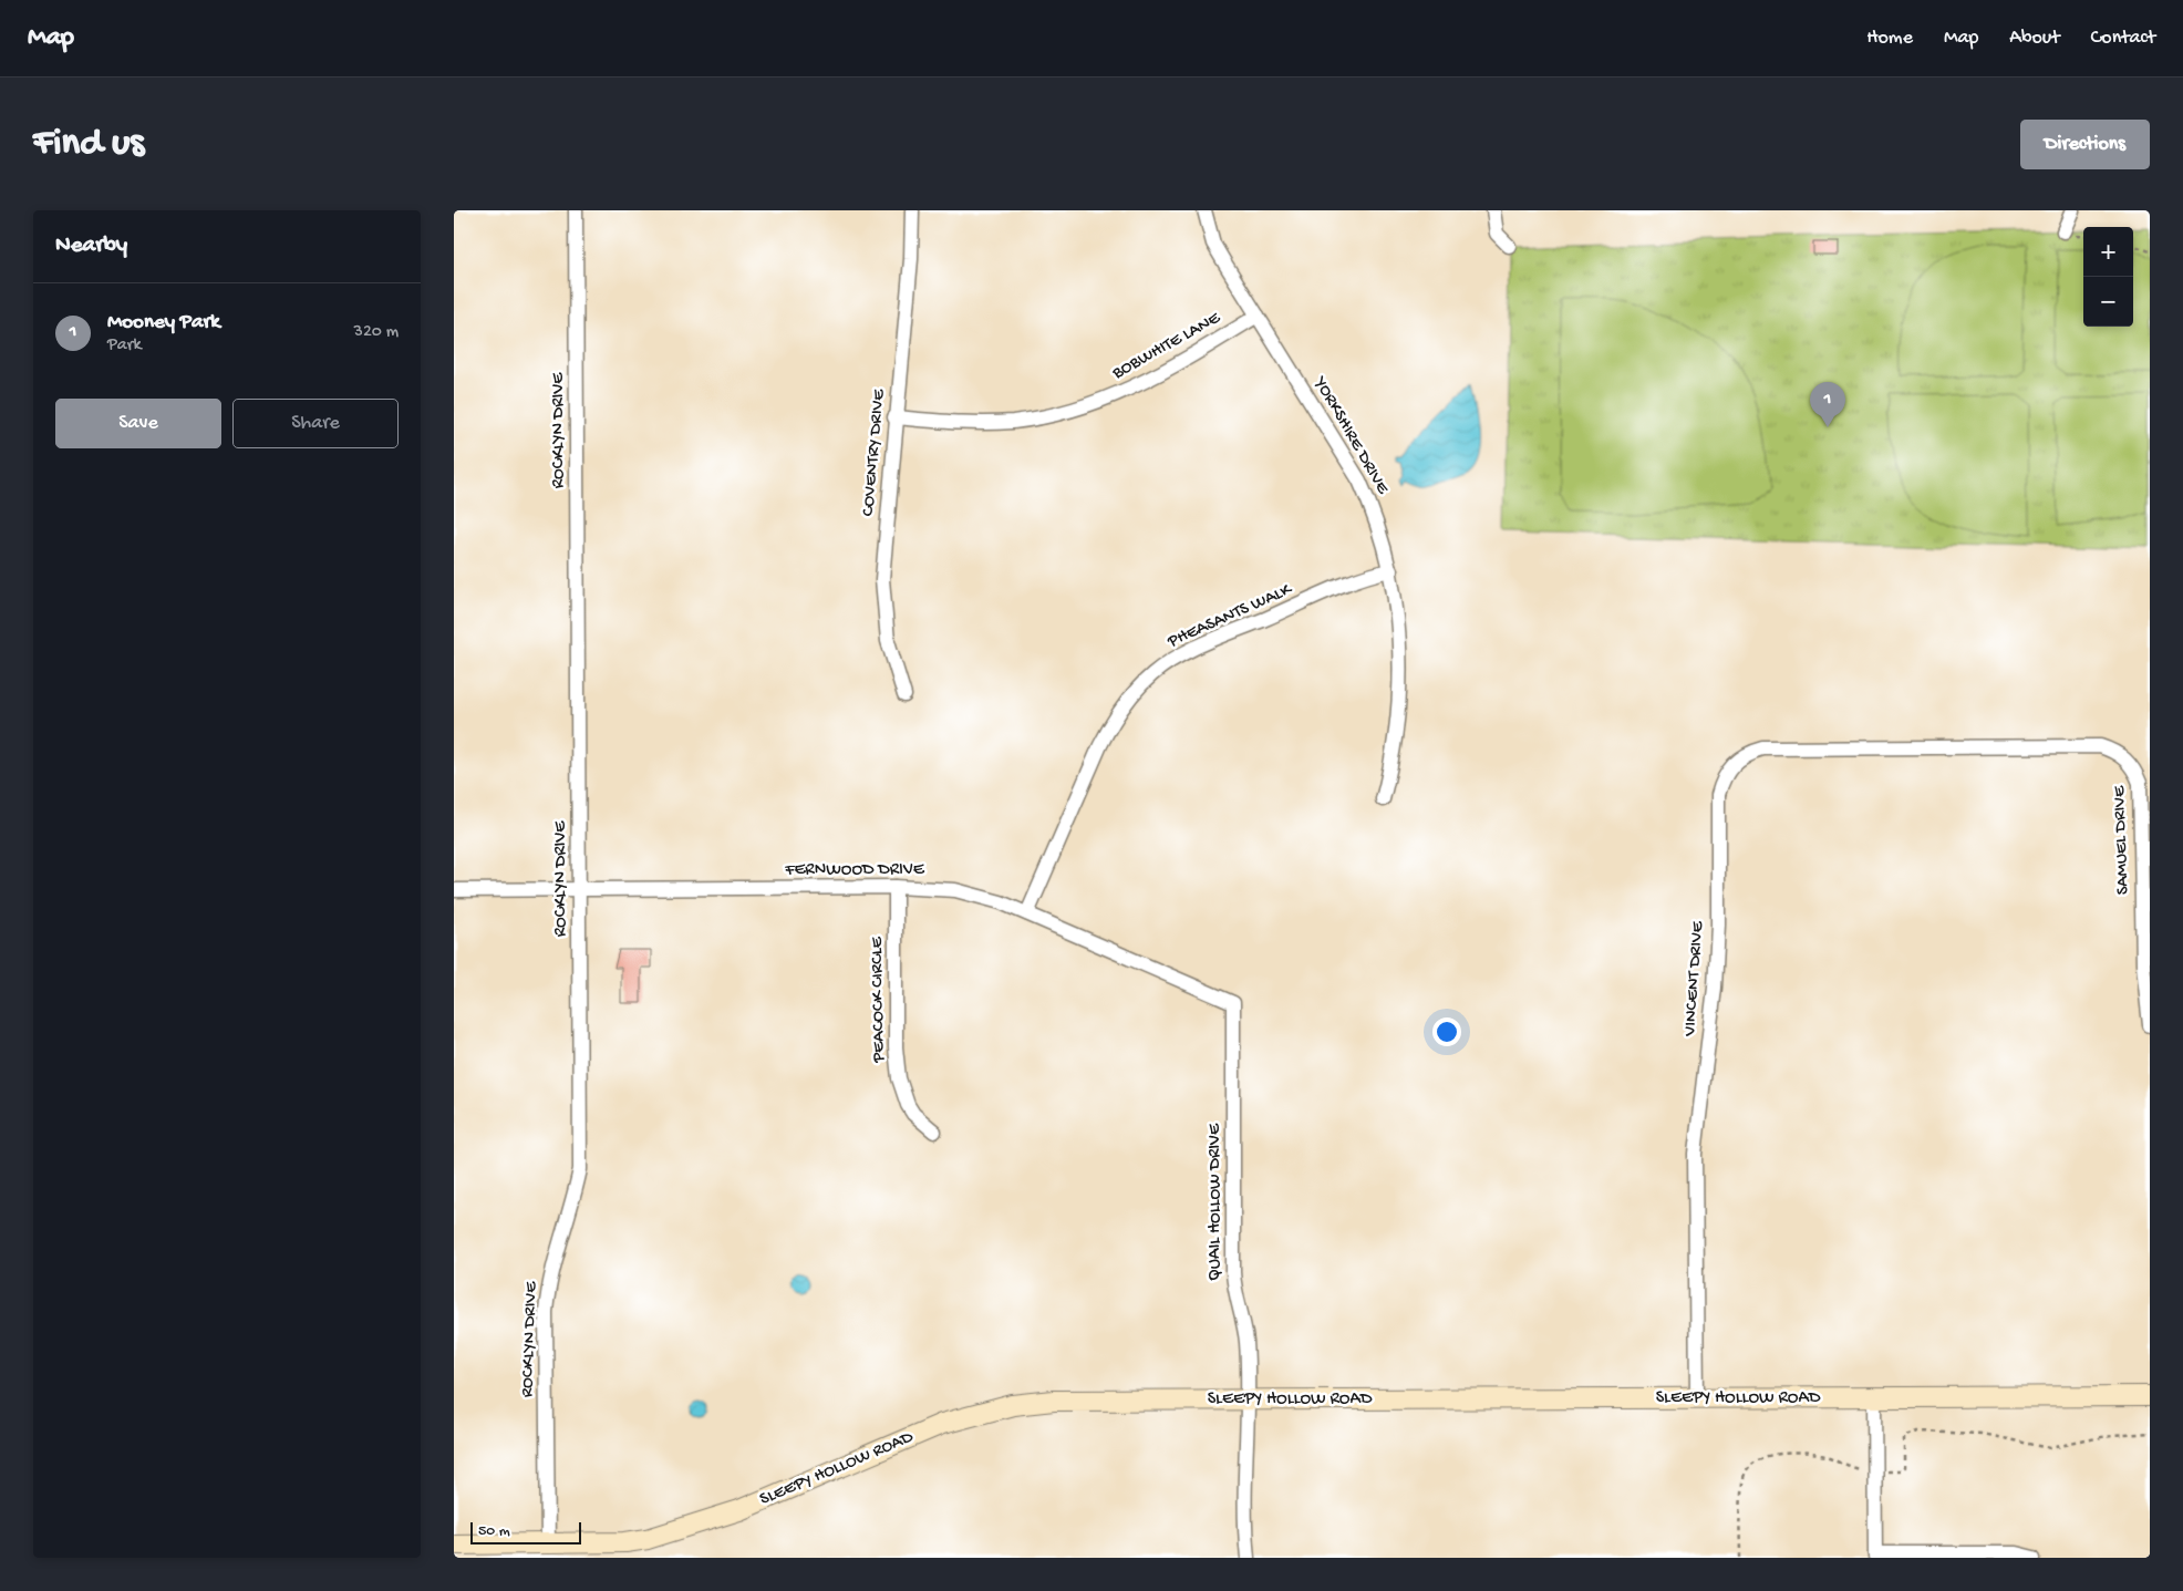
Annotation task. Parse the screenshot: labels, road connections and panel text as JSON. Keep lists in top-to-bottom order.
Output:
{
  "streets": {
    "street": [
      "BOBWHITE LANE",
      "ROCKLYN DRIVE",
      "YORKSHIRE DRIVE",
      "COVENTRY DRIVE",
      "PHEASANTS WALK",
      "SAMUEL DRIVE",
      "FERNWOOD DRIVE",
      "VINCENT DRIVE",
      "PEACOCK CIRCLE",
      "QUAIL HOLLOW DRIVE",
      "SLEEPY HOLLOW ROAD"
    ]
  },
  "crossings": [
    ["BOBWHITE LANE", "YORKSHIRE DRIVE"],
    ["BOBWHITE LANE", "COVENTRY DRIVE"],
    ["ROCKLYN DRIVE", "FERNWOOD DRIVE"],
    ["ROCKLYN DRIVE", "SLEEPY HOLLOW ROAD"],
    ["YORKSHIRE DRIVE", "PHEASANTS WALK"],
    ["PHEASANTS WALK", "FERNWOOD DRIVE"],
    ["SAMUEL DRIVE", "VINCENT DRIVE"],
    ["FERNWOOD DRIVE", "PEACOCK CIRCLE"],
    ["FERNWOOD DRIVE", "QUAIL HOLLOW DRIVE"],
    ["VINCENT DRIVE", "SLEEPY HOLLOW ROAD"],
    ["QUAIL HOLLOW DRIVE", "SLEEPY HOLLOW ROAD"]
  ],
  "scale_bar": "50 m",
  "page": {
    "header": "Map",
    "nav": [
      "Home",
      "Map",
      "About",
      "Contact"
    ],
    "buttons": [
      "Directions",
      ["Save", "Share"]
    ],
    "title": "Find us",
    "heading": "Nearby",
    "map_buttons": ["+", "−"],
    "list": [
      {
        "mark": "1",
        "name": "Mooney Park",
        "note": "Park",
        "value": "320 m"
      }
    ],
    "pins": "1",
    "scale": "50 m"
  }
}
